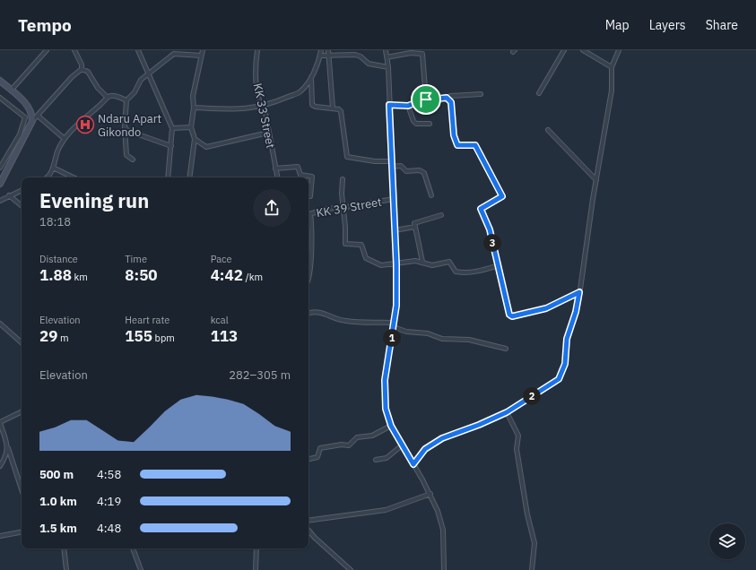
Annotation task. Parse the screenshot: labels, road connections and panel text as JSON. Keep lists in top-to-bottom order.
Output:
{
  "streets": {
    "street": ["KK 33 Street", "KK 39 Street"]
  },
  "places": {
    "hospital": ["Ndaru Apart Gikondo"]
  },
  "page": {
    "header": "Tempo",
    "nav": ["Map", "Layers", "Share"],
    "heading": ["Evening run", "18:18"],
    "pins": ["3", "1", "2"],
    "stats": [
      ["Distance", "1.88 km"],
      ["Time", "8:50"],
      ["Pace", "4:42 /km"],
      ["Elevation", "29 m"],
      ["Heart rate", "155 bpm"],
      ["kcal", "113"]
    ],
    "chart": ["Elevation", "282–305 m"],
    "list": [
      {
        "name": "500 m",
        "note": "4:58"
      },
      {
        "name": "1.0 km",
        "note": "4:19"
      },
      {
        "name": "1.5 km",
        "note": "4:48"
      }
    ]
  }
}
